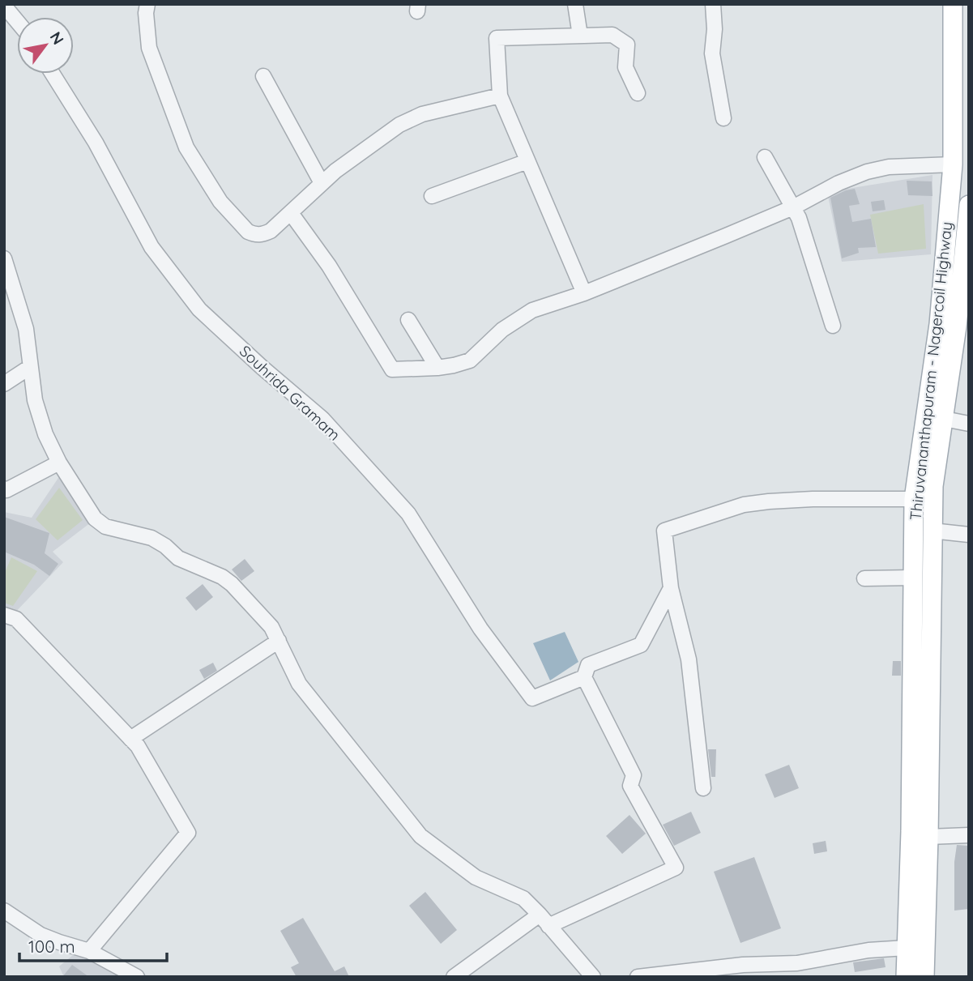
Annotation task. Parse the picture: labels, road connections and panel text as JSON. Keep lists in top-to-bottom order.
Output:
{
  "streets": {
    "main road": ["Thiruvananthapuram - Nagercoil Highway"],
    "street": ["Souhrida Gramam"]
  },
  "scale_bar": "100 m",
  "north": "top right"
}
